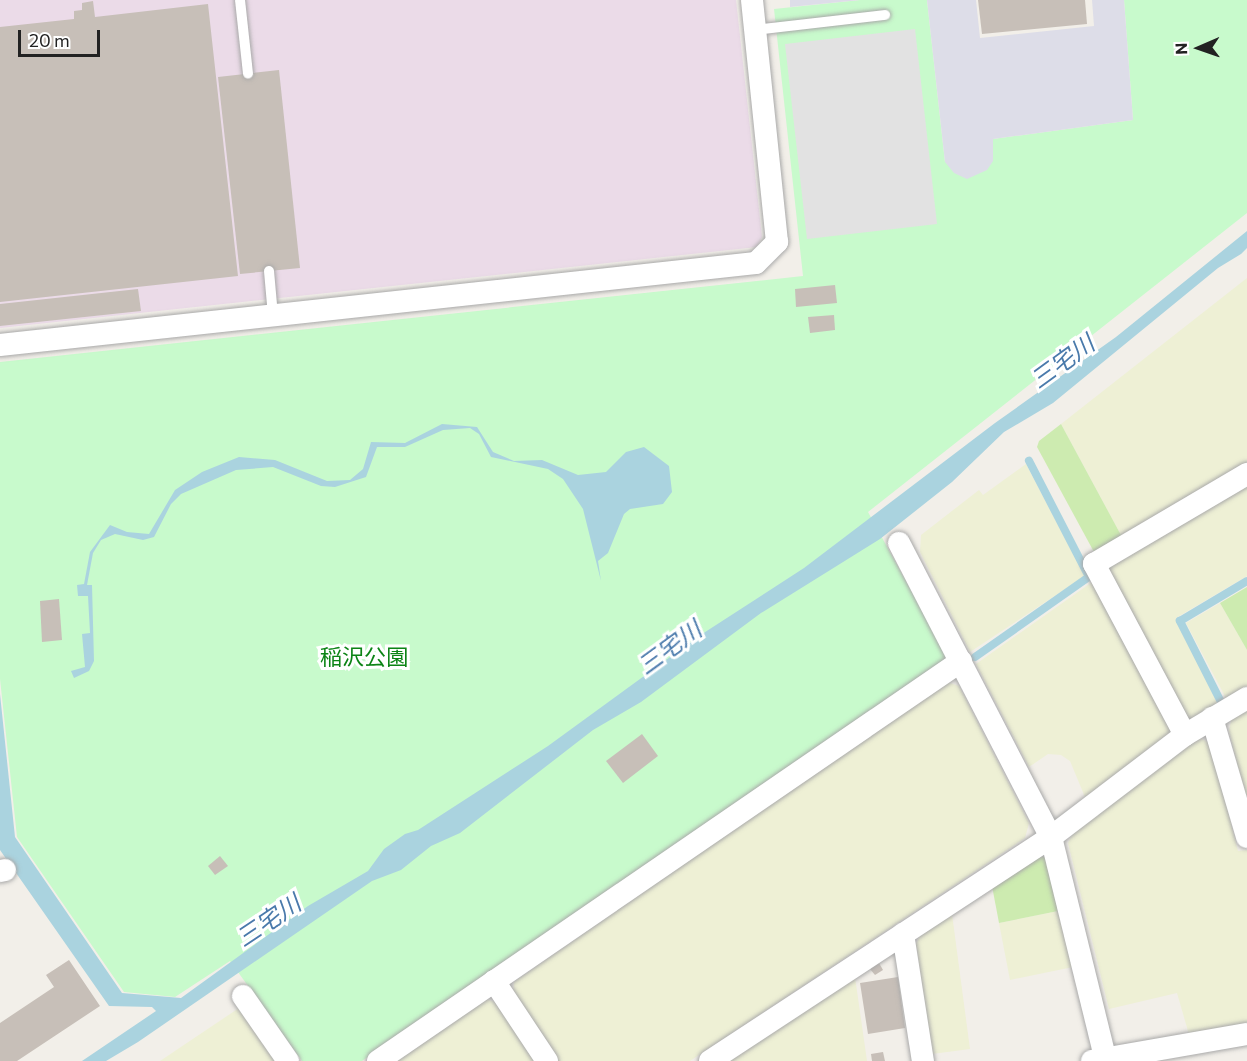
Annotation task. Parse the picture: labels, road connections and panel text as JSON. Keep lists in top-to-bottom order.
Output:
{
  "water": ["三宅川"],
  "parks": ["稲沢公園"],
  "scale_bar": "20 m",
  "north": "left"
}
